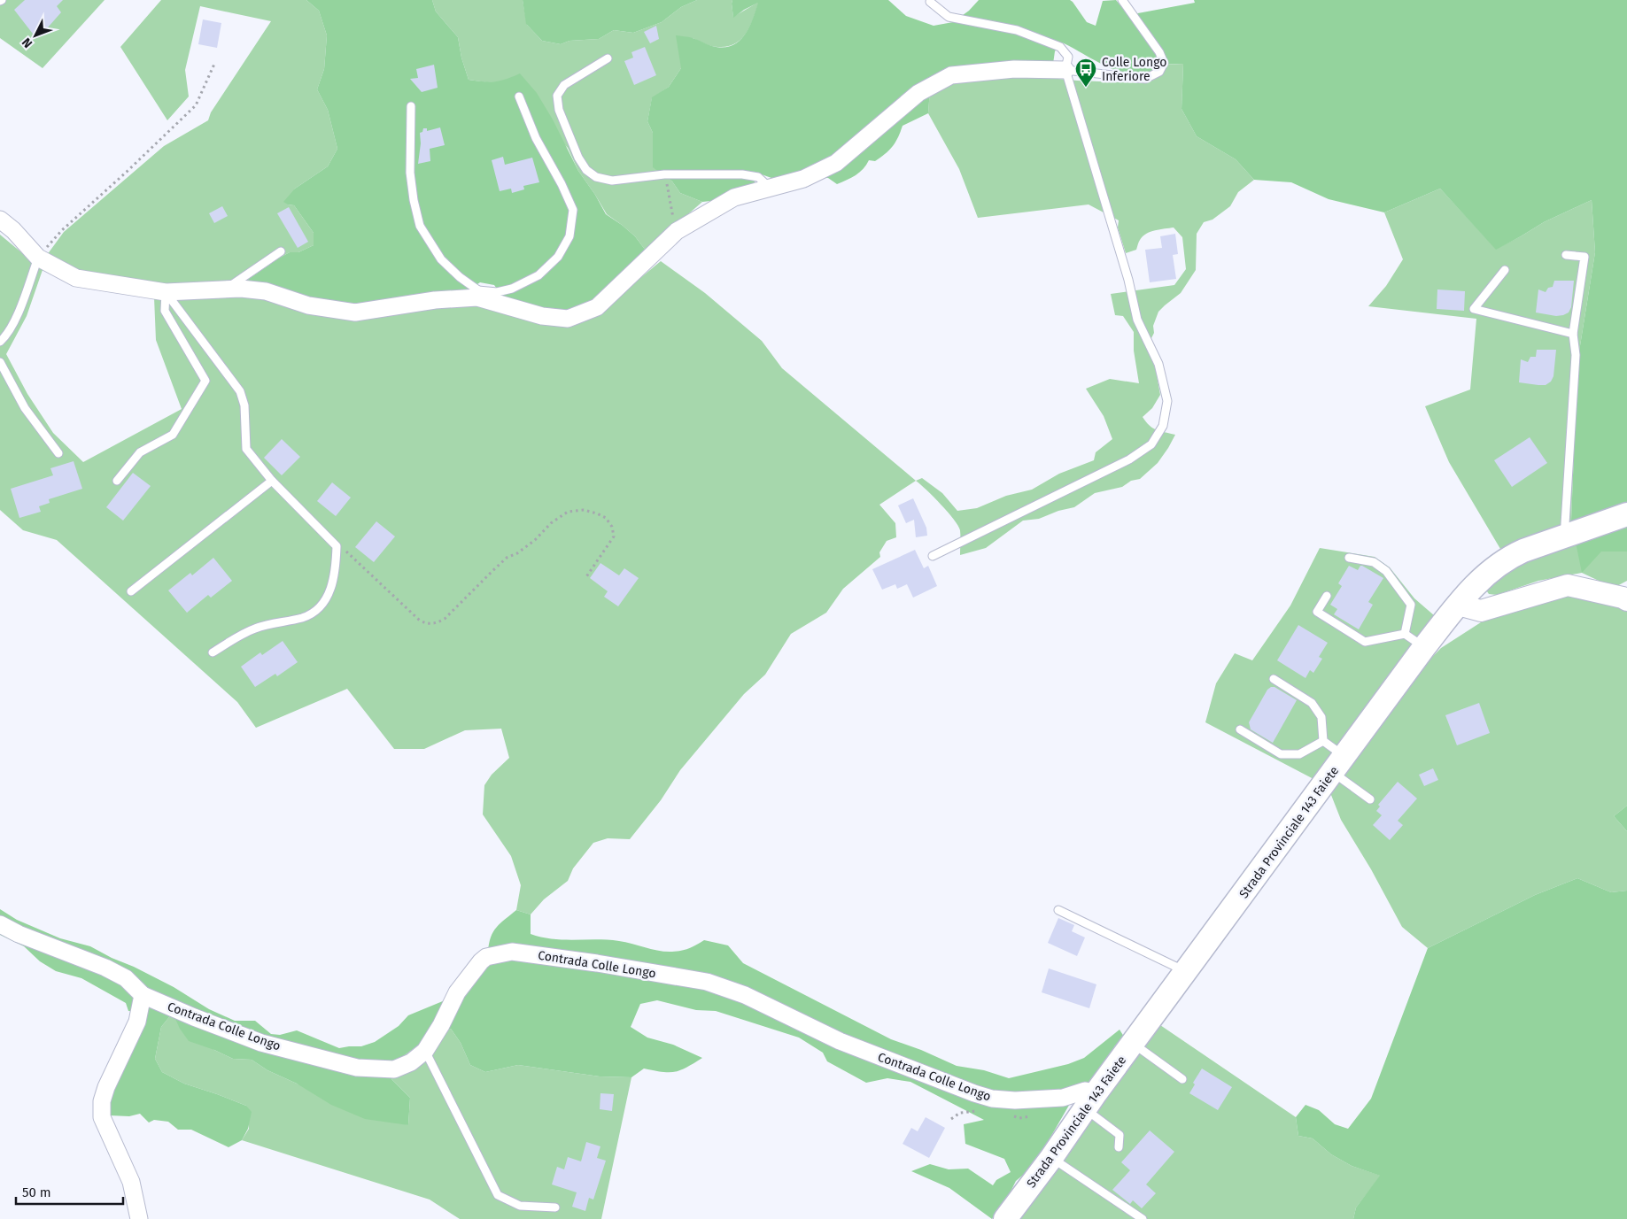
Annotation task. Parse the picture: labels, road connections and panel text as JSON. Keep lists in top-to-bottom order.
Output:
{
  "streets": {
    "main road": ["Strada Provinciale 143 Faiete"],
    "street": ["Contrada Colle Longo"]
  },
  "crossings": [
    ["Strada Provinciale 143 Faiete", "Contrada Colle Longo"]
  ],
  "places": {
    "bus stop": ["Colle Longo Inferiore"]
  },
  "scale_bar": "50 m",
  "north": "bottom left"
}
